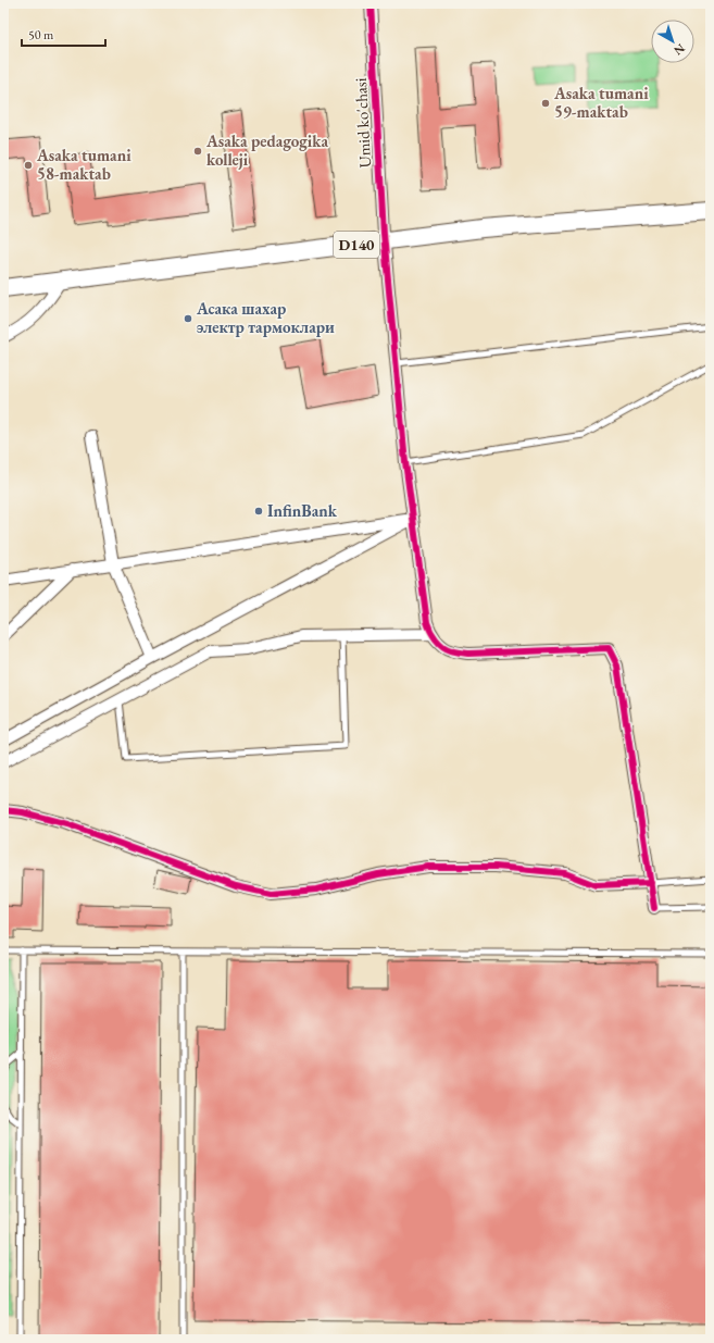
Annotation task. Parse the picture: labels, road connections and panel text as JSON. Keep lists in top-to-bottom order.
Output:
{
  "streets": {
    "main road": ["D140"],
    "street": ["Umid ko'chasi"]
  },
  "crossings": [
    ["Umid ko'chasi", "D140"]
  ],
  "places": [
    "Asaka tumani 59-maktab",
    "Asaka pedagogika kolleji",
    "Asaka tumani 58-maktab",
    "Асака шахар электр тармоклари",
    "InfinBank"
  ],
  "scale_bar": "50 m",
  "north": "bottom right"
}
